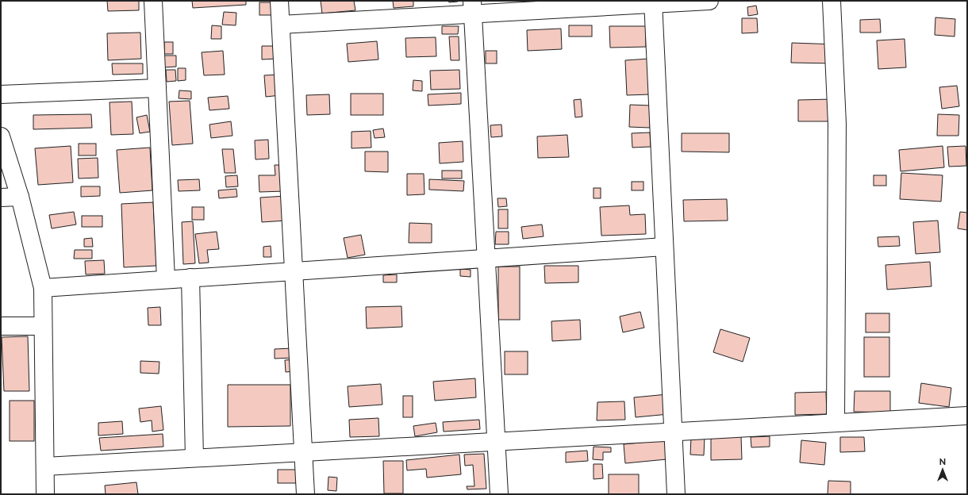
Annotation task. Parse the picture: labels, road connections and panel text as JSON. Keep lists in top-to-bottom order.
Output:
{
  "north": "top"
}
